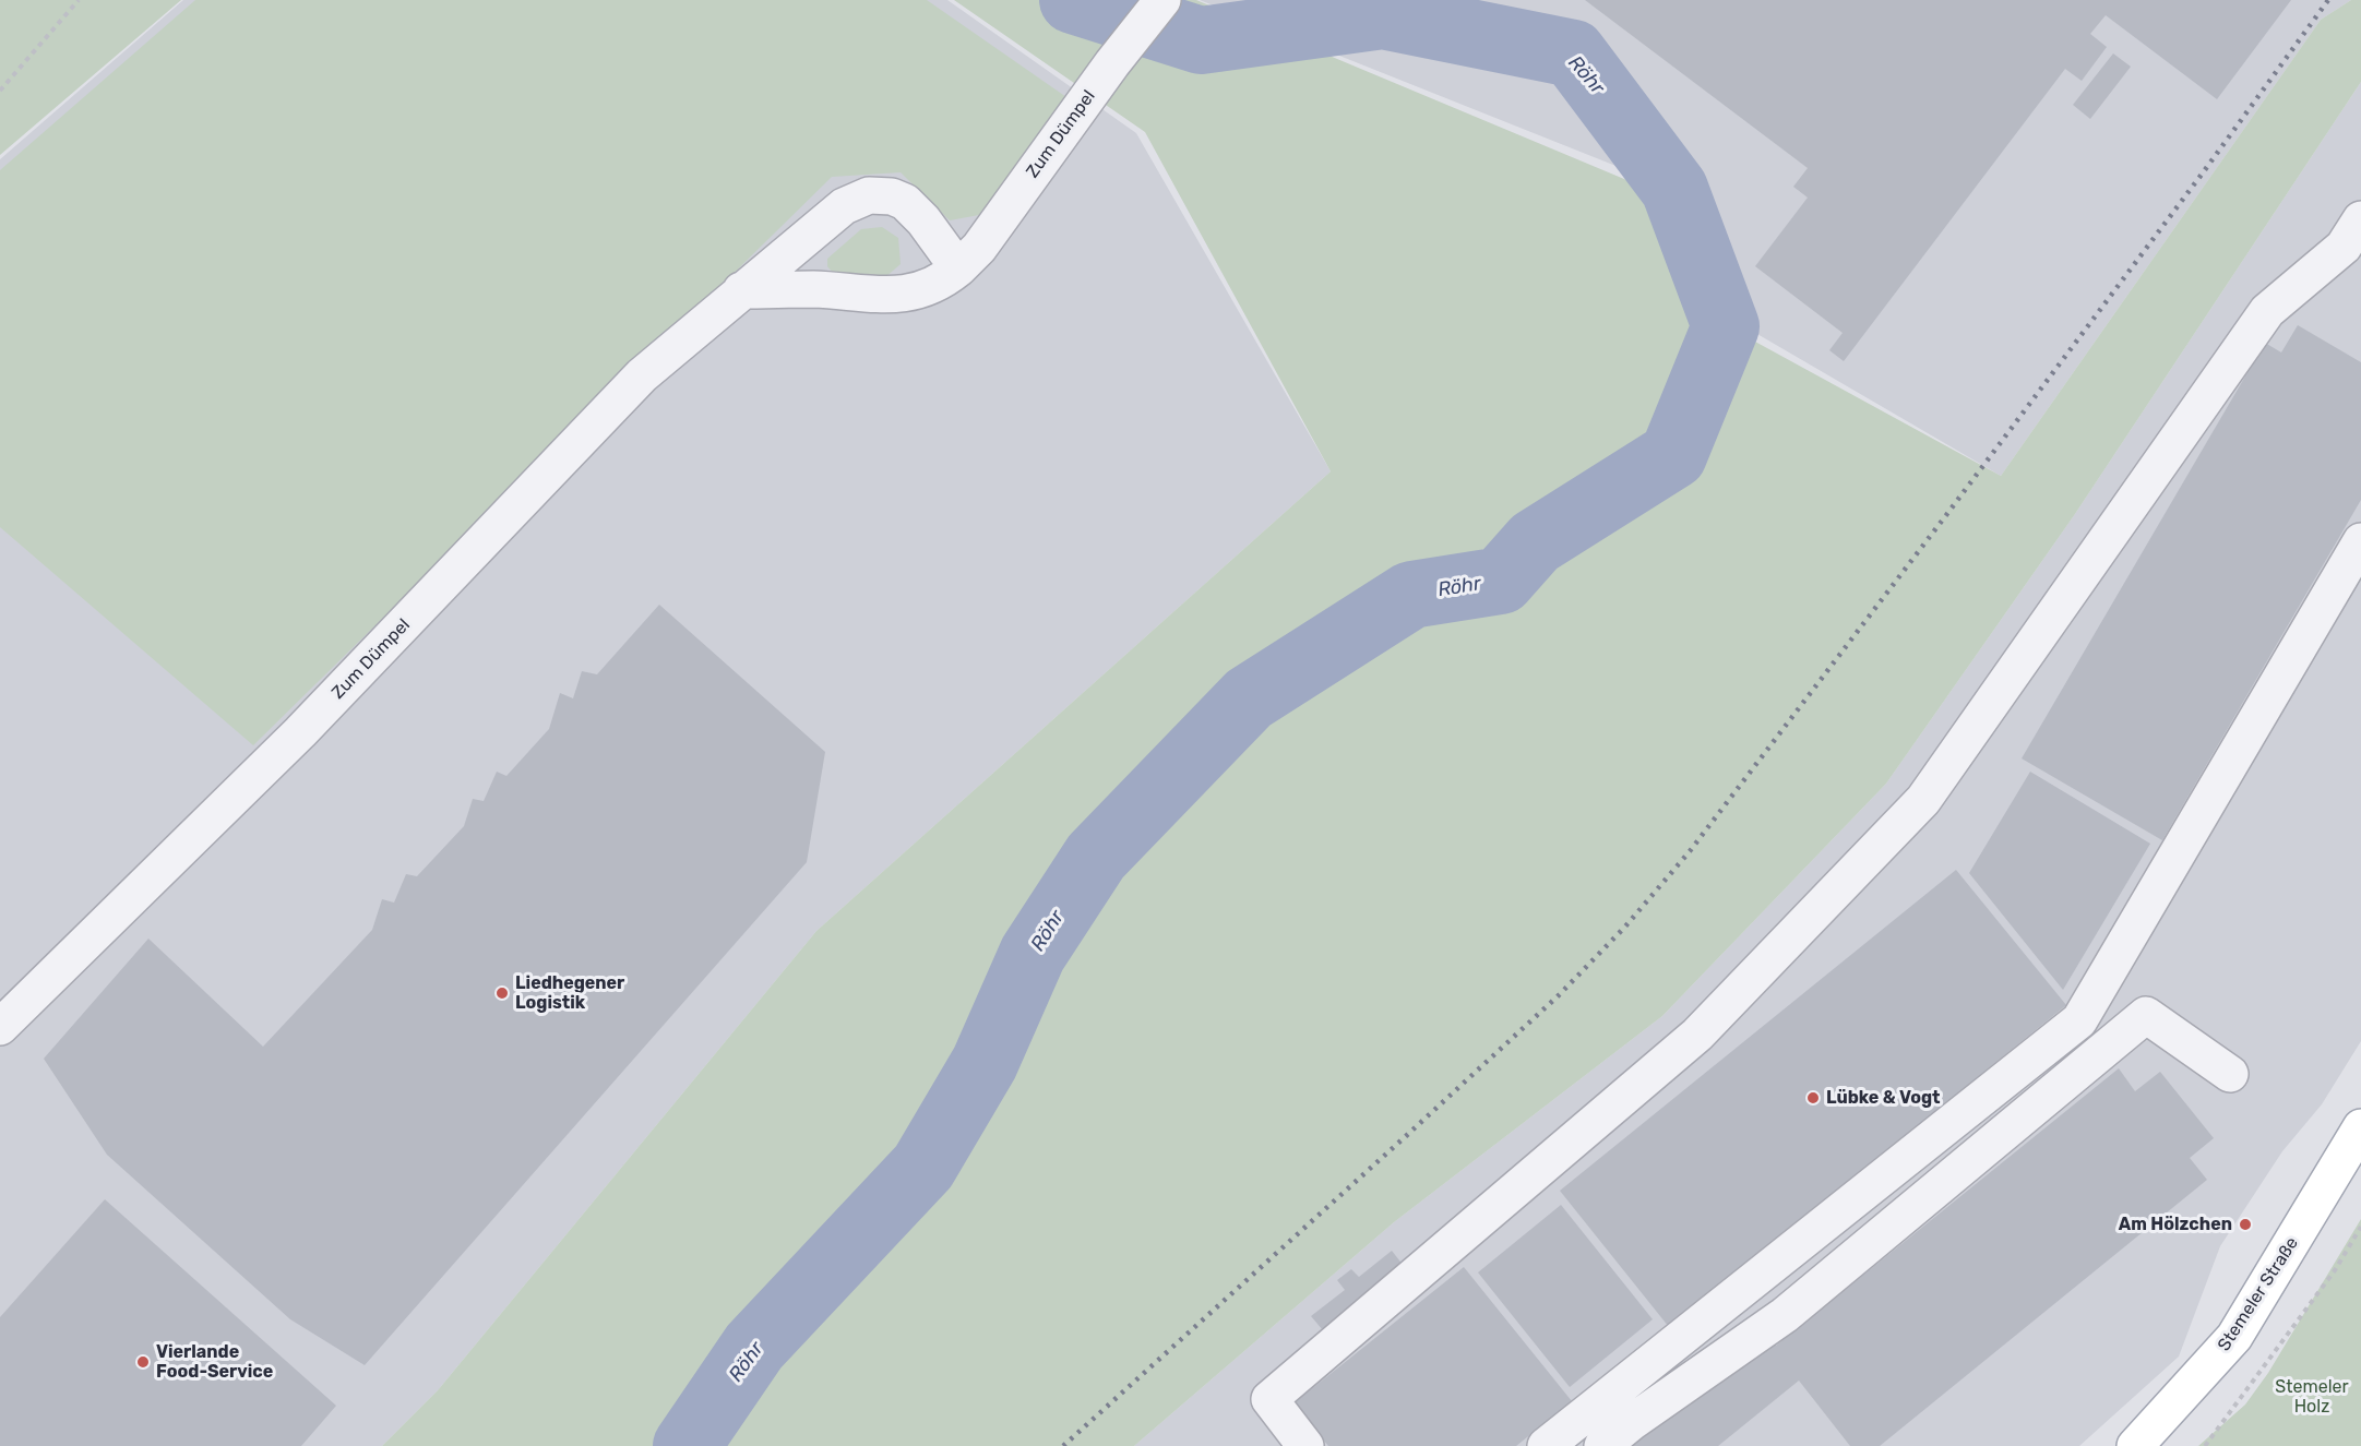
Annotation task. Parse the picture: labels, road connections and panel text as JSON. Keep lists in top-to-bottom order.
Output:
{
  "streets": {
    "main road": ["Stemeler Straße"],
    "street": ["Zum Dümpel"]
  },
  "water": ["Röhr"],
  "parks": ["Stemeler Holz"],
  "places": [
    "Liedhegener Logistik",
    "Lübke & Vogt",
    "Am Hölzchen",
    "Vierlande Food-Service"
  ]
}
